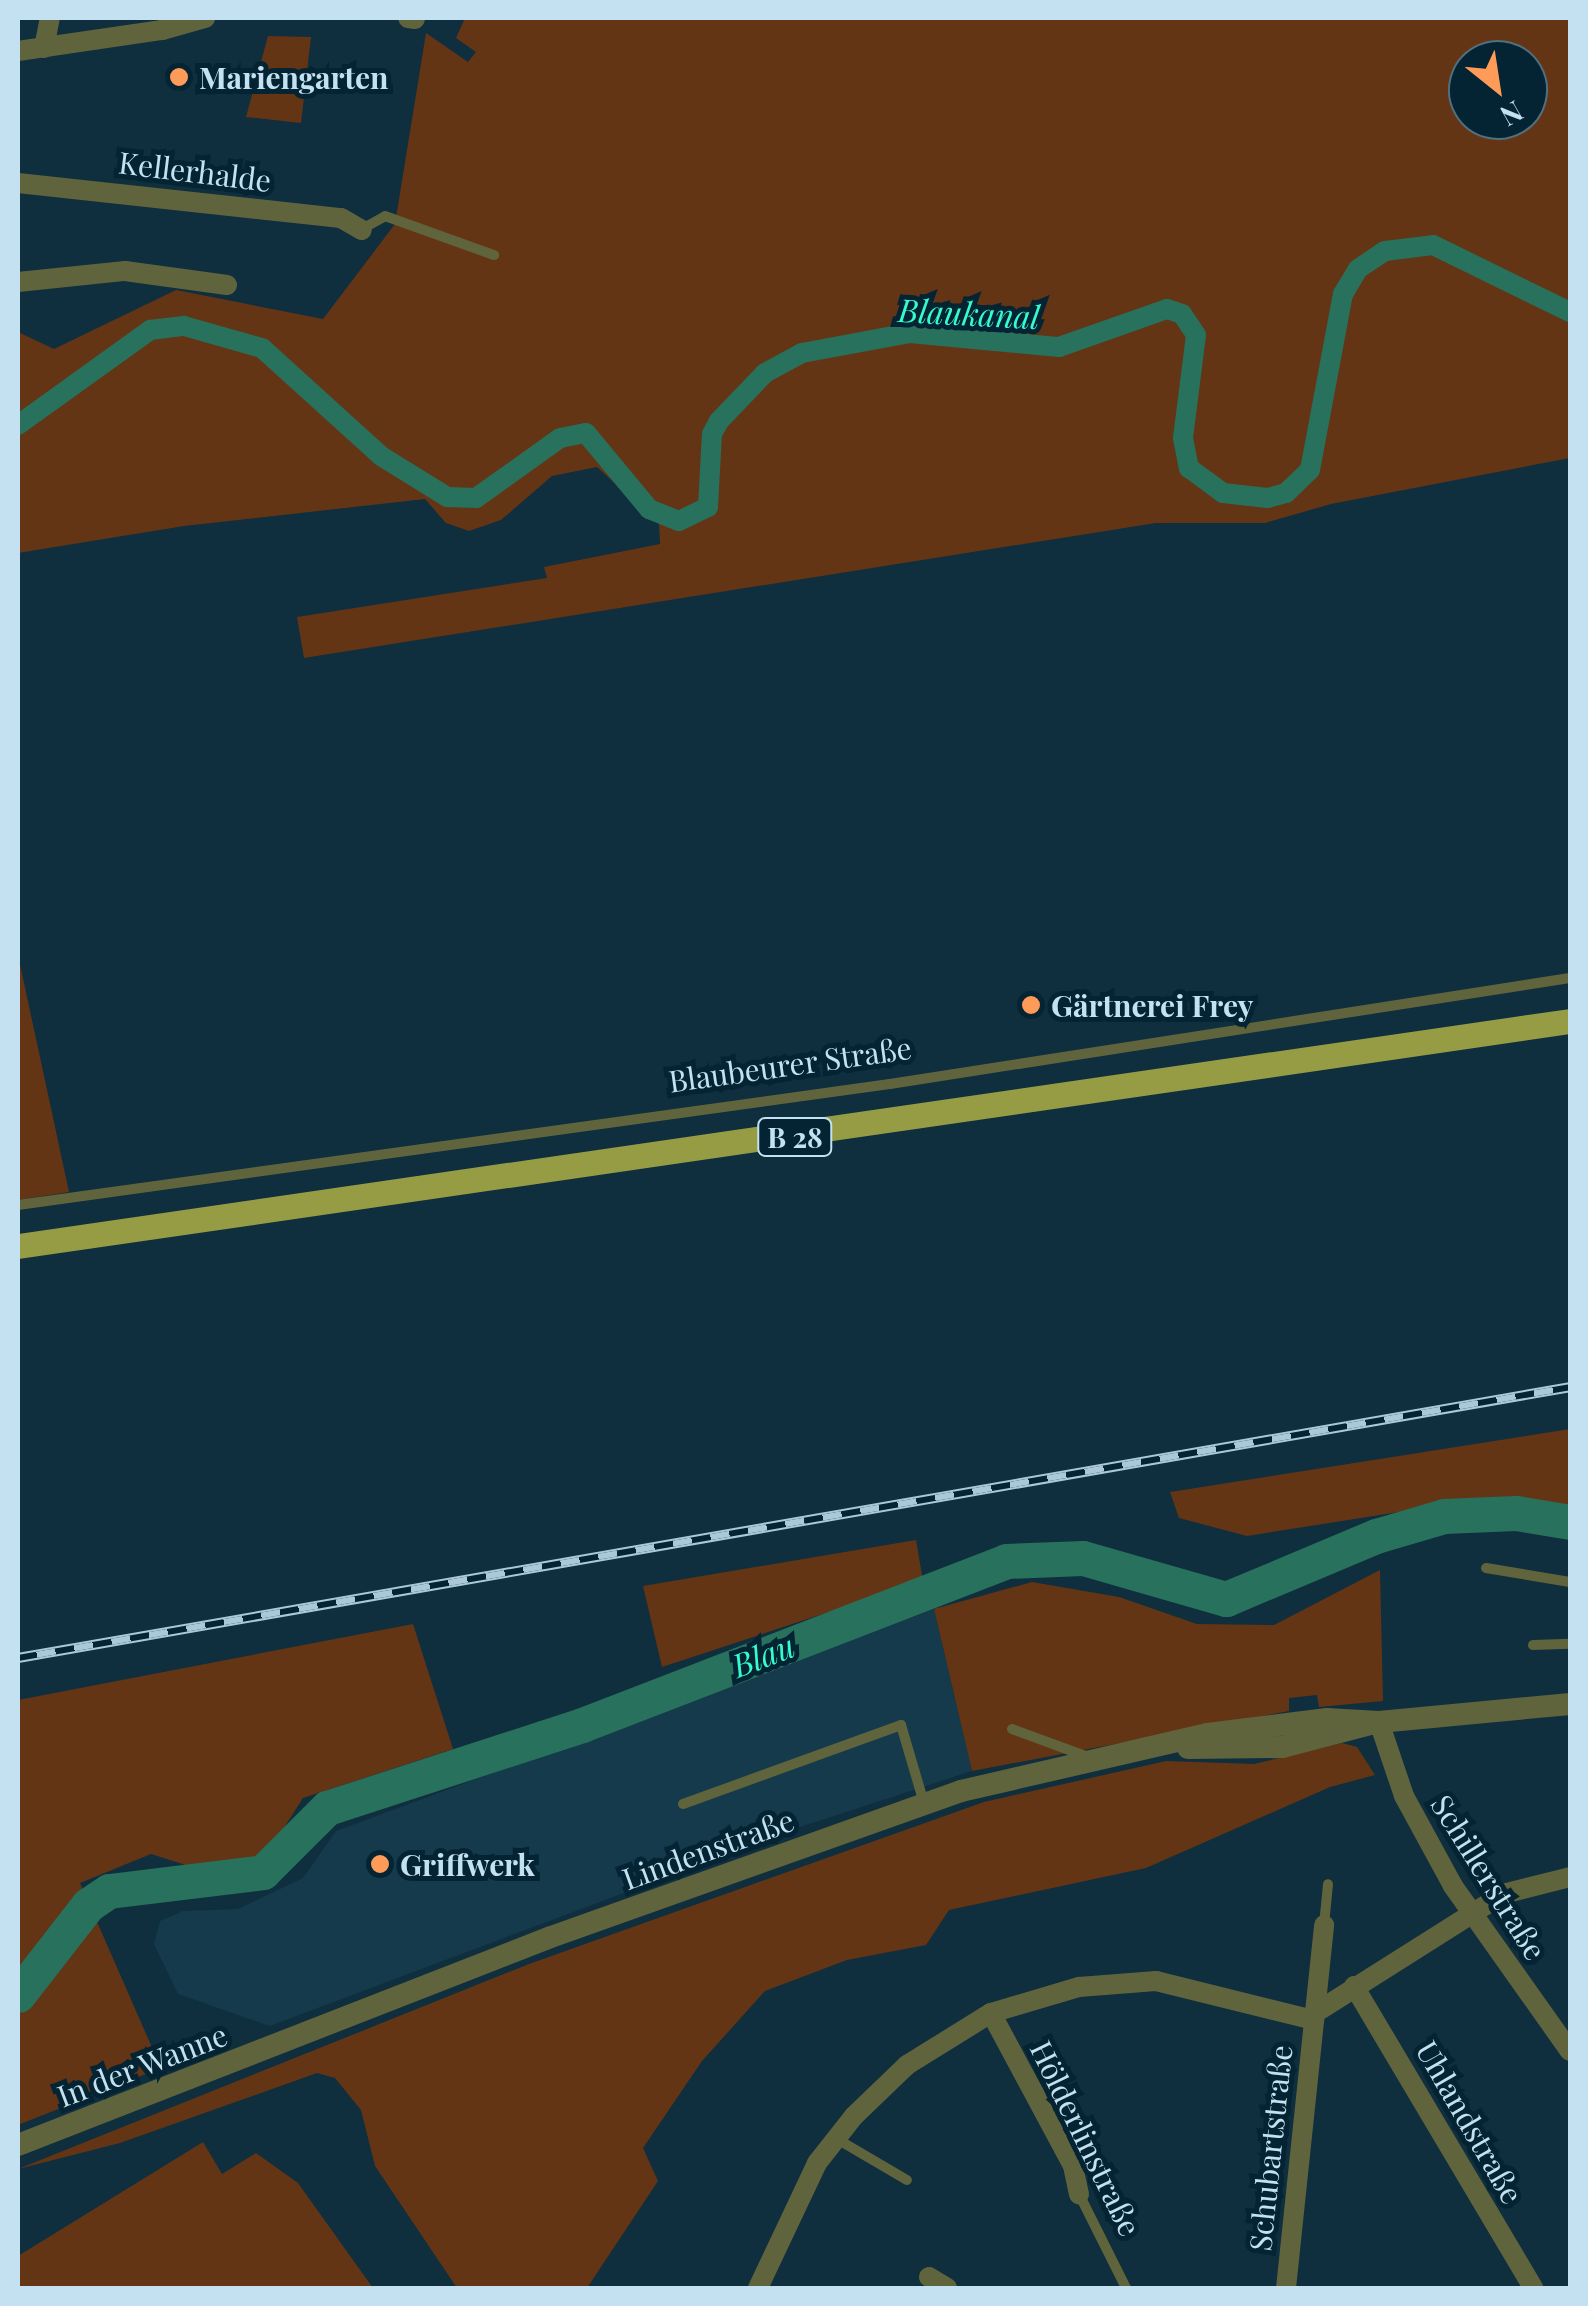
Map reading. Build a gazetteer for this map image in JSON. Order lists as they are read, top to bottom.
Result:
{
  "streets": {
    "main road": ["B 28"],
    "street": [
      "Kellerhalde",
      "Lindenstraße",
      "Schillerstraße",
      "In der Wanne",
      "Uhlandstraße",
      "Hölderlinstraße",
      "Schubartstraße"
    ],
    "lane": ["Blaubeurer Straße"]
  },
  "crossings": [
    ["Lindenstraße", "Schillerstraße"],
    ["Lindenstraße", "In der Wanne"],
    ["Schillerstraße", "Schubartstraße"],
    ["Uhlandstraße", "Schubartstraße"],
    ["Hölderlinstraße", "Schubartstraße"]
  ],
  "water": ["Blaukanal", "Blau"],
  "places": ["Mariengarten", "Gärtnerei Frey", "Griffwerk"],
  "north": "bottom right"
}
